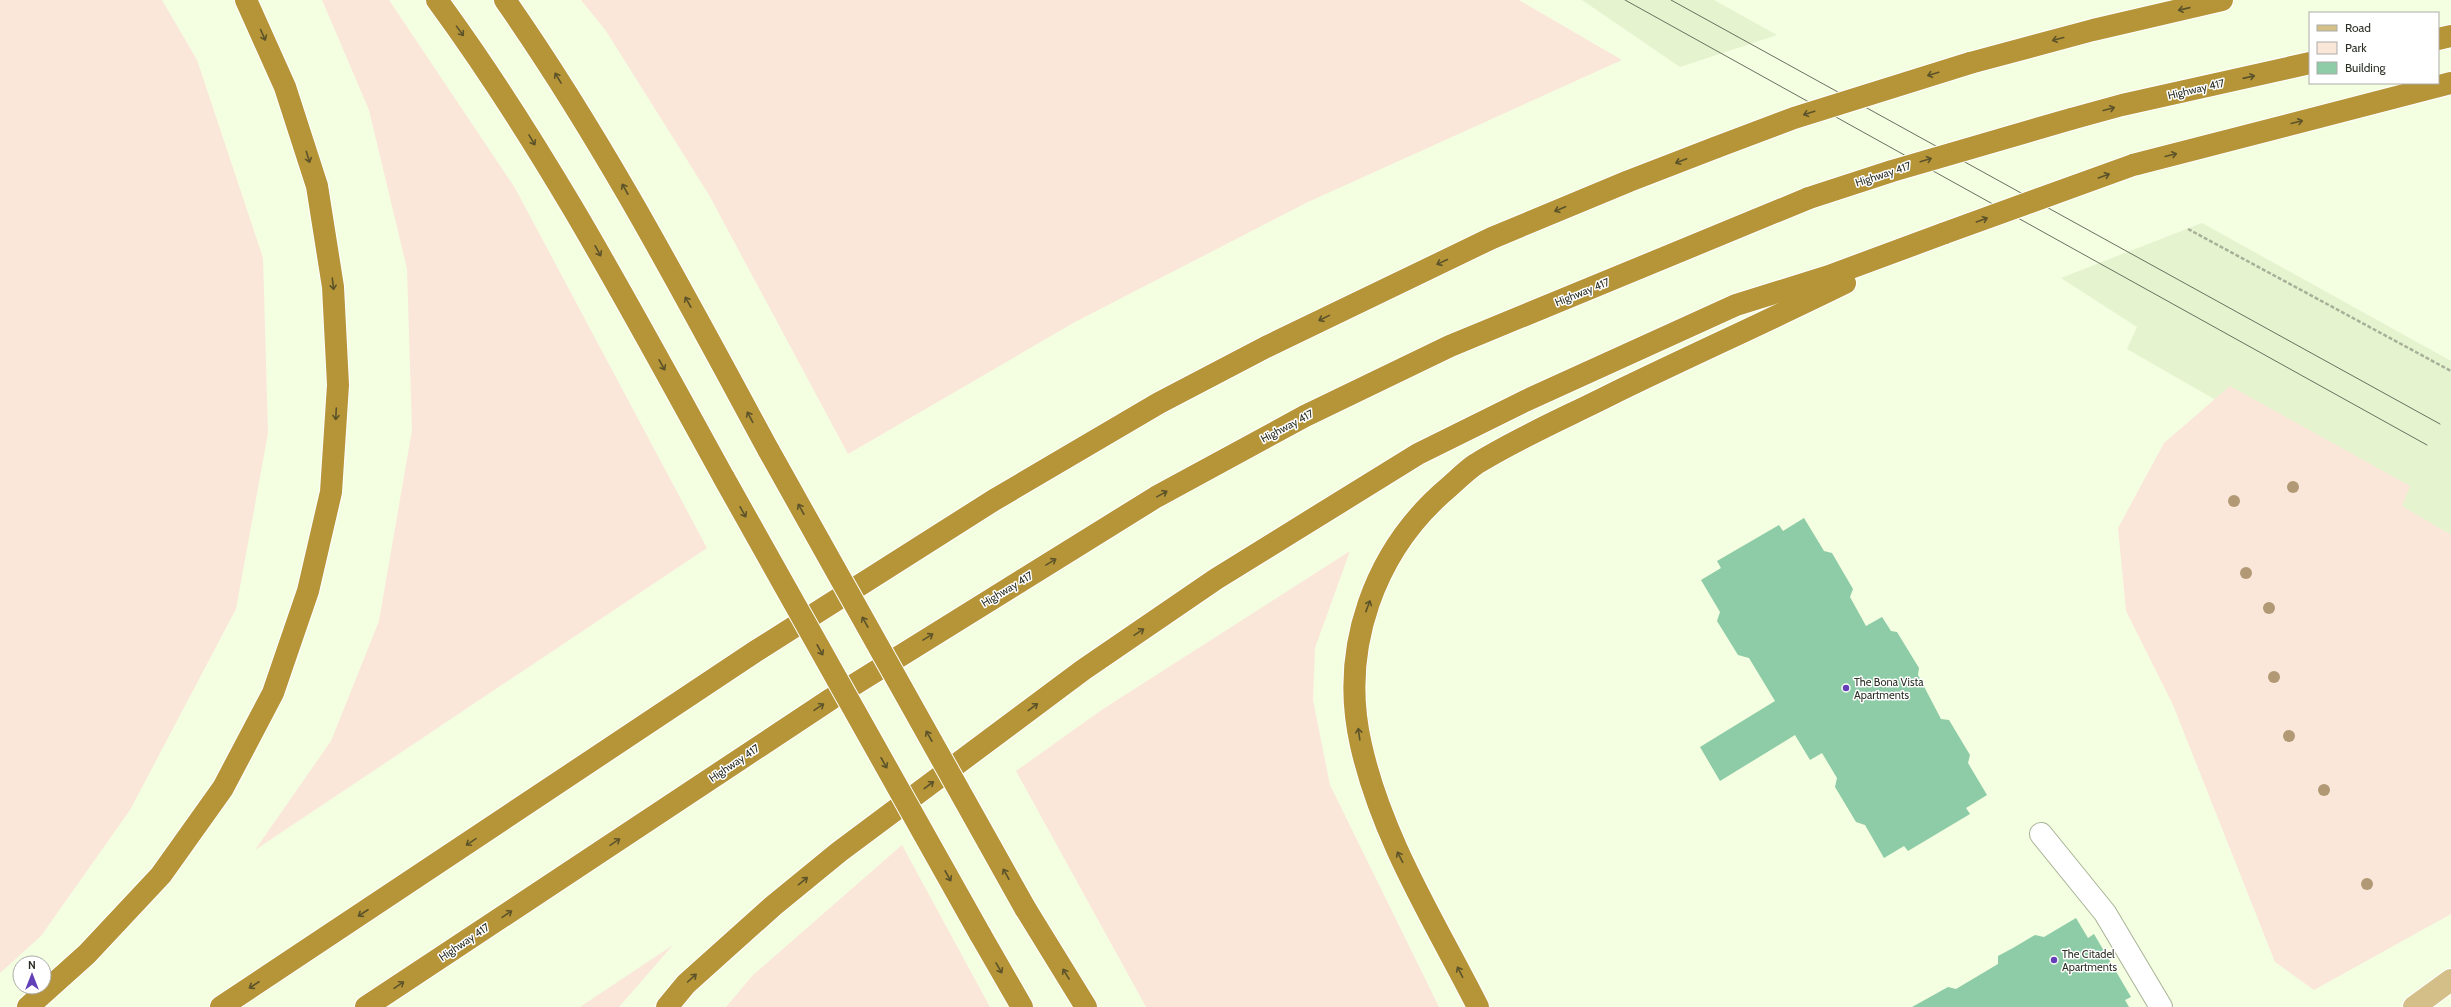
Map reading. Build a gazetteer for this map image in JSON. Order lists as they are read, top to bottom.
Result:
{
  "streets": {
    "highway": ["Highway 417"]
  },
  "places": ["The Bona Vista Apartments", "The Citadel Apartments"],
  "legend": ["Road", "Park", "Building"],
  "north": "top"
}
